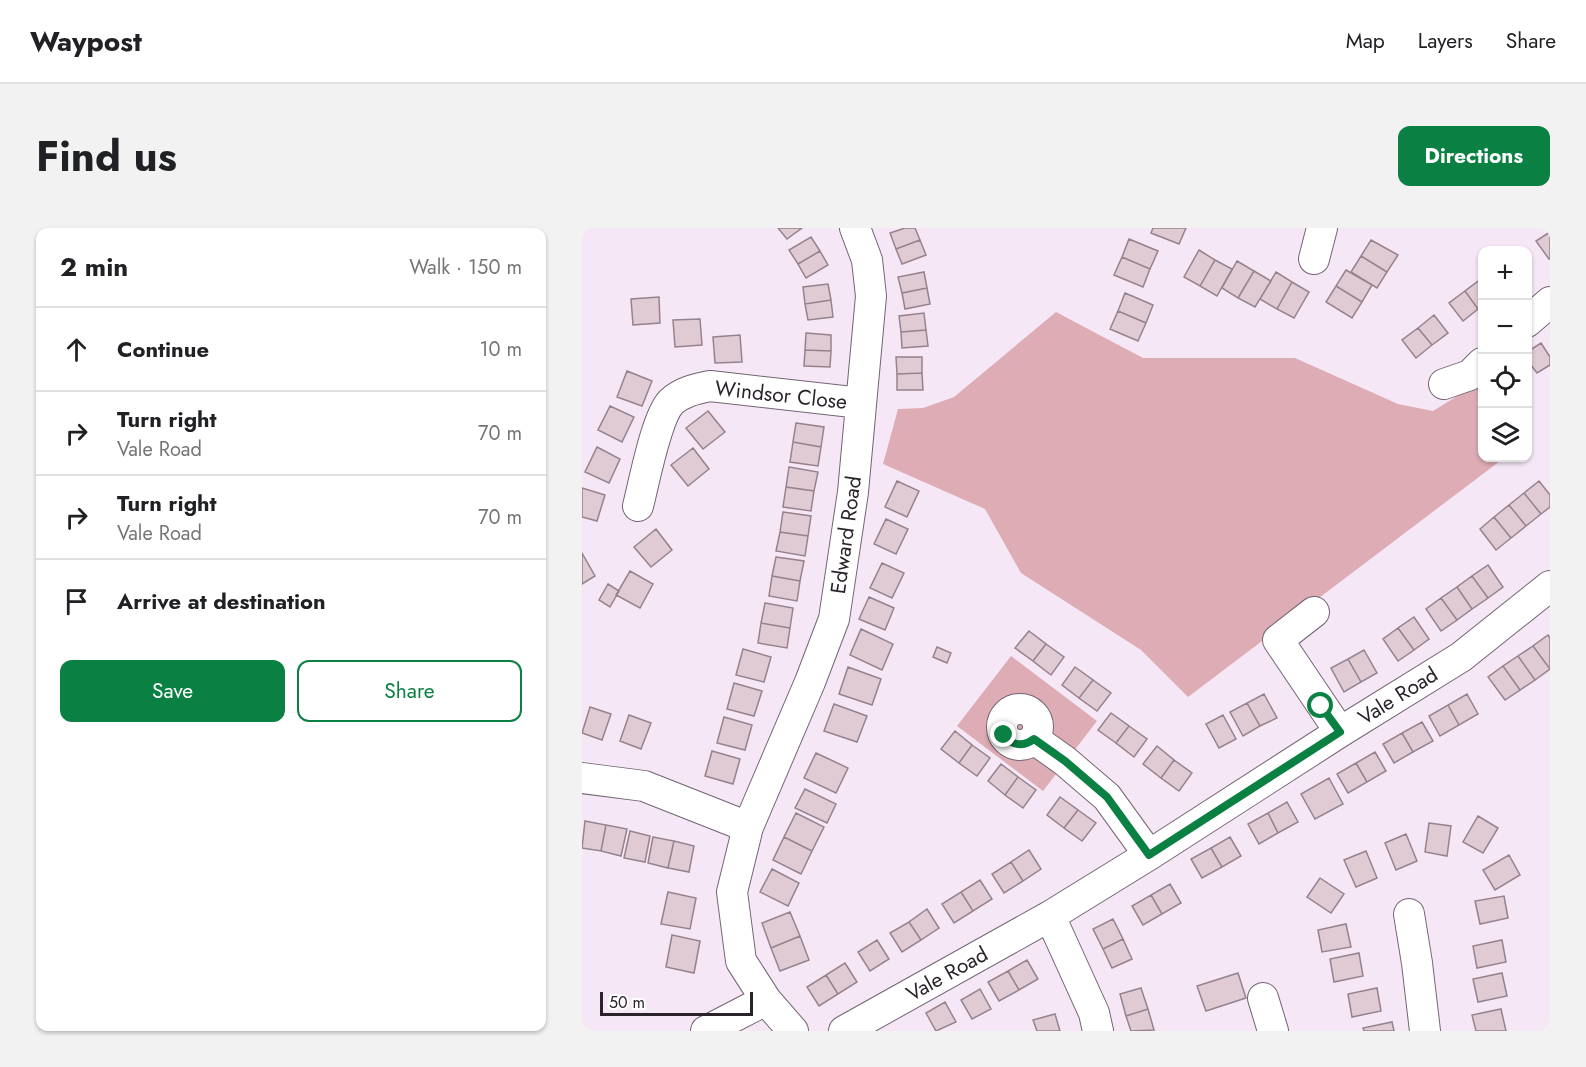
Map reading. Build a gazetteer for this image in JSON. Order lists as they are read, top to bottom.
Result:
{
  "streets": {
    "street": ["Windsor Close", "Edward Road", "Vale Road"]
  },
  "crossings": [
    ["Windsor Close", "Edward Road"]
  ],
  "scale_bar": "50 m",
  "page": {
    "header": "Waypost",
    "nav": ["Map", "Layers", "Share"],
    "title": "Find us",
    "buttons": [
      "Directions",
      ["Save", "Share"]
    ],
    "heading": ["2 min", "Walk · 150 m"],
    "map_buttons": ["+", "−"],
    "list": [
      ["Continue", "10 m"],
      ["Turn right", "Vale Road", "70 m"],
      ["Turn right", "Vale Road", "70 m"],
      "Arrive at destination"
    ],
    "scale": "50 m"
  }
}
